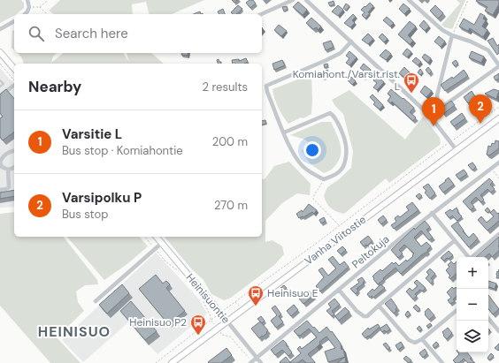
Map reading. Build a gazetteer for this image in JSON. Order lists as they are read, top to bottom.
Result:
{
  "streets": {
    "main road": ["Vanha Viitostie", "Heinisuontie"],
    "street": ["Peltokuja"]
  },
  "crossings": [
    ["Vanha Viitostie", "Heinisuontie"],
    ["Peltokuja", "Heinisuontie"]
  ],
  "districts": ["HEINISUO"],
  "places": {
    "bus stop": ["Komiahont./Varsit.rist. L", "Heinisuo E", "Heinisuo P2"]
  },
  "page": {
    "search": "Search here",
    "heading": ["Nearby", "2 results"],
    "pins": ["2", "1"],
    "list": [
      {
        "mark": "1",
        "name": "Varsitie L",
        "note": "Bus stop · Komiahontie",
        "value": "200 m"
      },
      {
        "mark": "2",
        "name": "Varsipolku P",
        "note": "Bus stop",
        "value": "270 m"
      }
    ],
    "map_buttons": ["+", "−"]
  }
}
